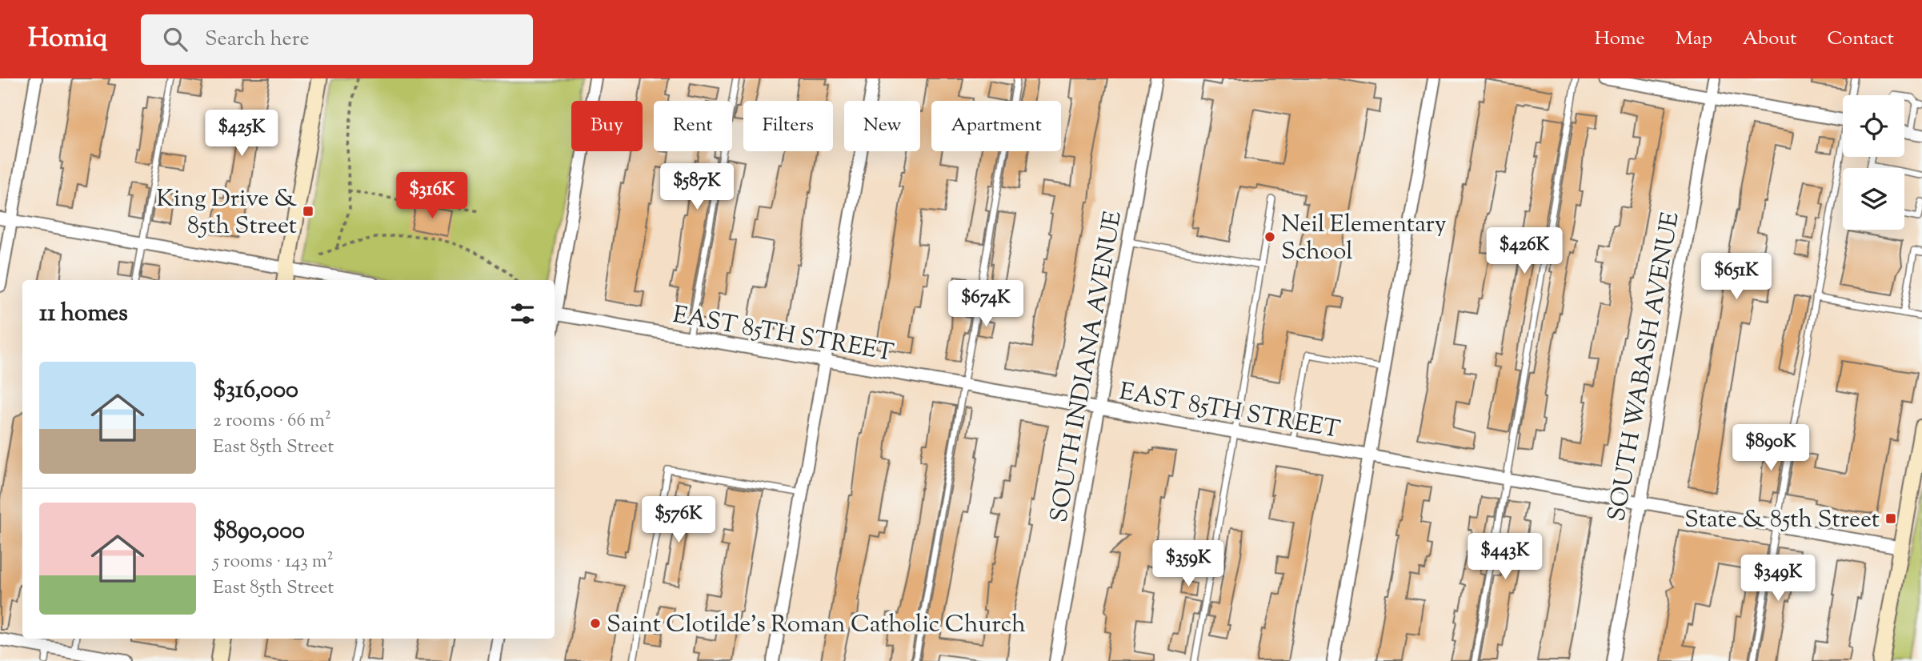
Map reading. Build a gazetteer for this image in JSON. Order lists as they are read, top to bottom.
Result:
{
  "streets": {
    "street": ["EAST 85TH STREET", "SOUTH INDIANA AVENUE", "SOUTH WABASH AVENUE"]
  },
  "crossings": [
    ["EAST 85TH STREET", "SOUTH INDIANA AVENUE"],
    ["EAST 85TH STREET", "SOUTH WABASH AVENUE"]
  ],
  "places": {
    "transit": ["King Drive & 85th Street", "State & 85th Street"],
    "other": ["Neil Elementary School", "Saint Clotilde's Roman Catholic Church"]
  },
  "page": {
    "header": "Homiq",
    "search": "Search here",
    "nav": [
      "Home",
      "Map",
      "About",
      "Contact"
    ],
    "chip": [
      "Buy",
      "Rent",
      "Filters",
      "New",
      "Apartment"
    ],
    "price": [
      "$425K",
      "$587K",
      "$316K",
      "$426K",
      "$651K",
      "$674K",
      "$890K",
      "$576K",
      "$443K",
      "$359K",
      "$349K"
    ],
    "heading": "11 homes",
    "list": [
      {
        "name": "$316,000",
        "note": "2 rooms · 66 m² · East 85th Street"
      },
      {
        "name": "$890,000",
        "note": "5 rooms · 143 m² · East 85th Street"
      }
    ]
  }
}
